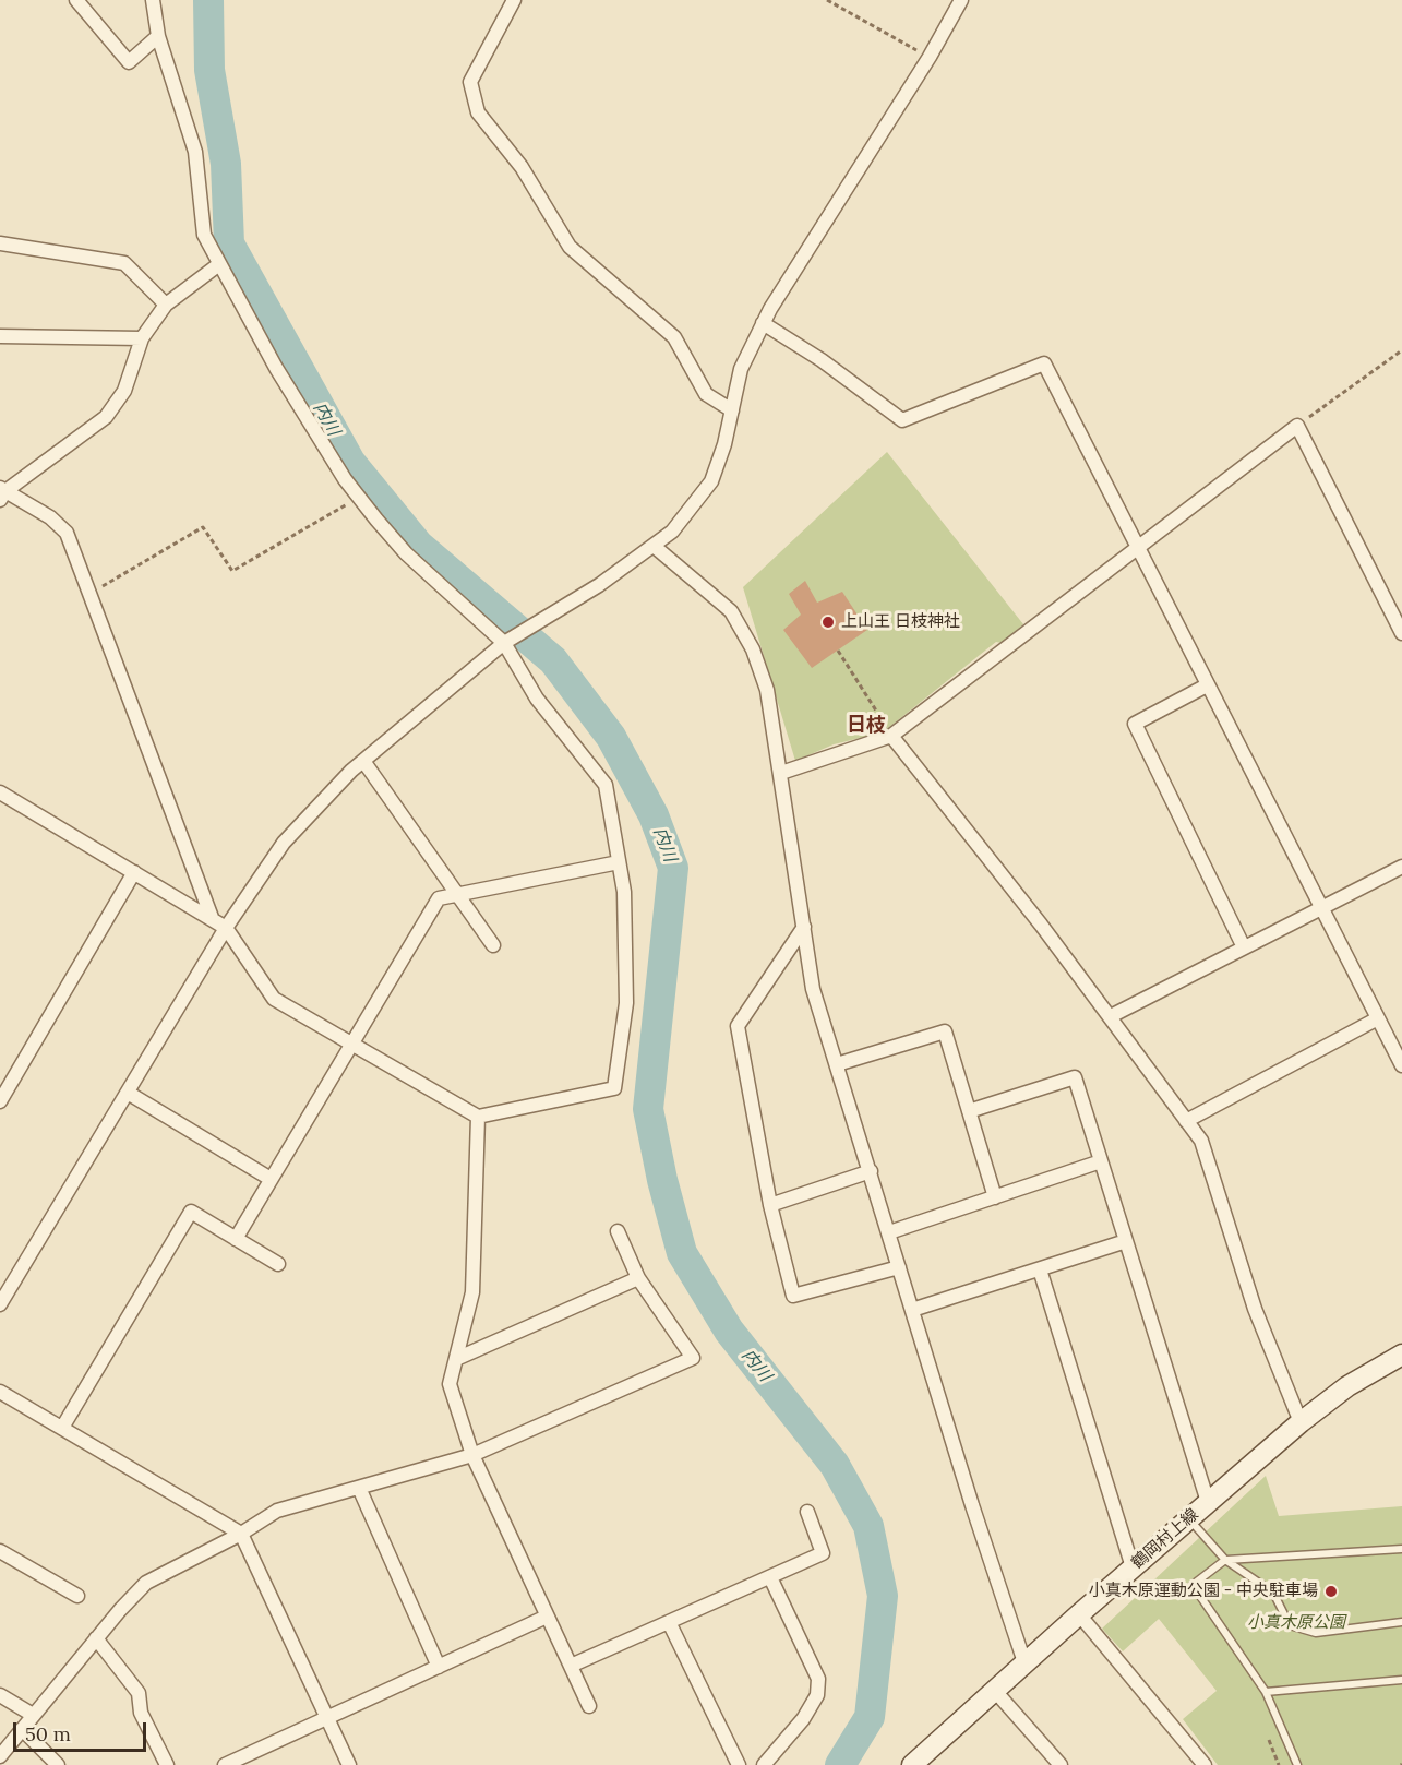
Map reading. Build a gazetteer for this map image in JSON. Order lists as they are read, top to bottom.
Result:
{
  "streets": {
    "main road": ["鶴岡村上線"]
  },
  "districts": ["日枝"],
  "water": ["内川"],
  "parks": ["小真木原公園"],
  "places": ["上山王 日枝神社", "小真木原運動公園 - 中央駐車場"],
  "scale_bar": "50 m"
}
